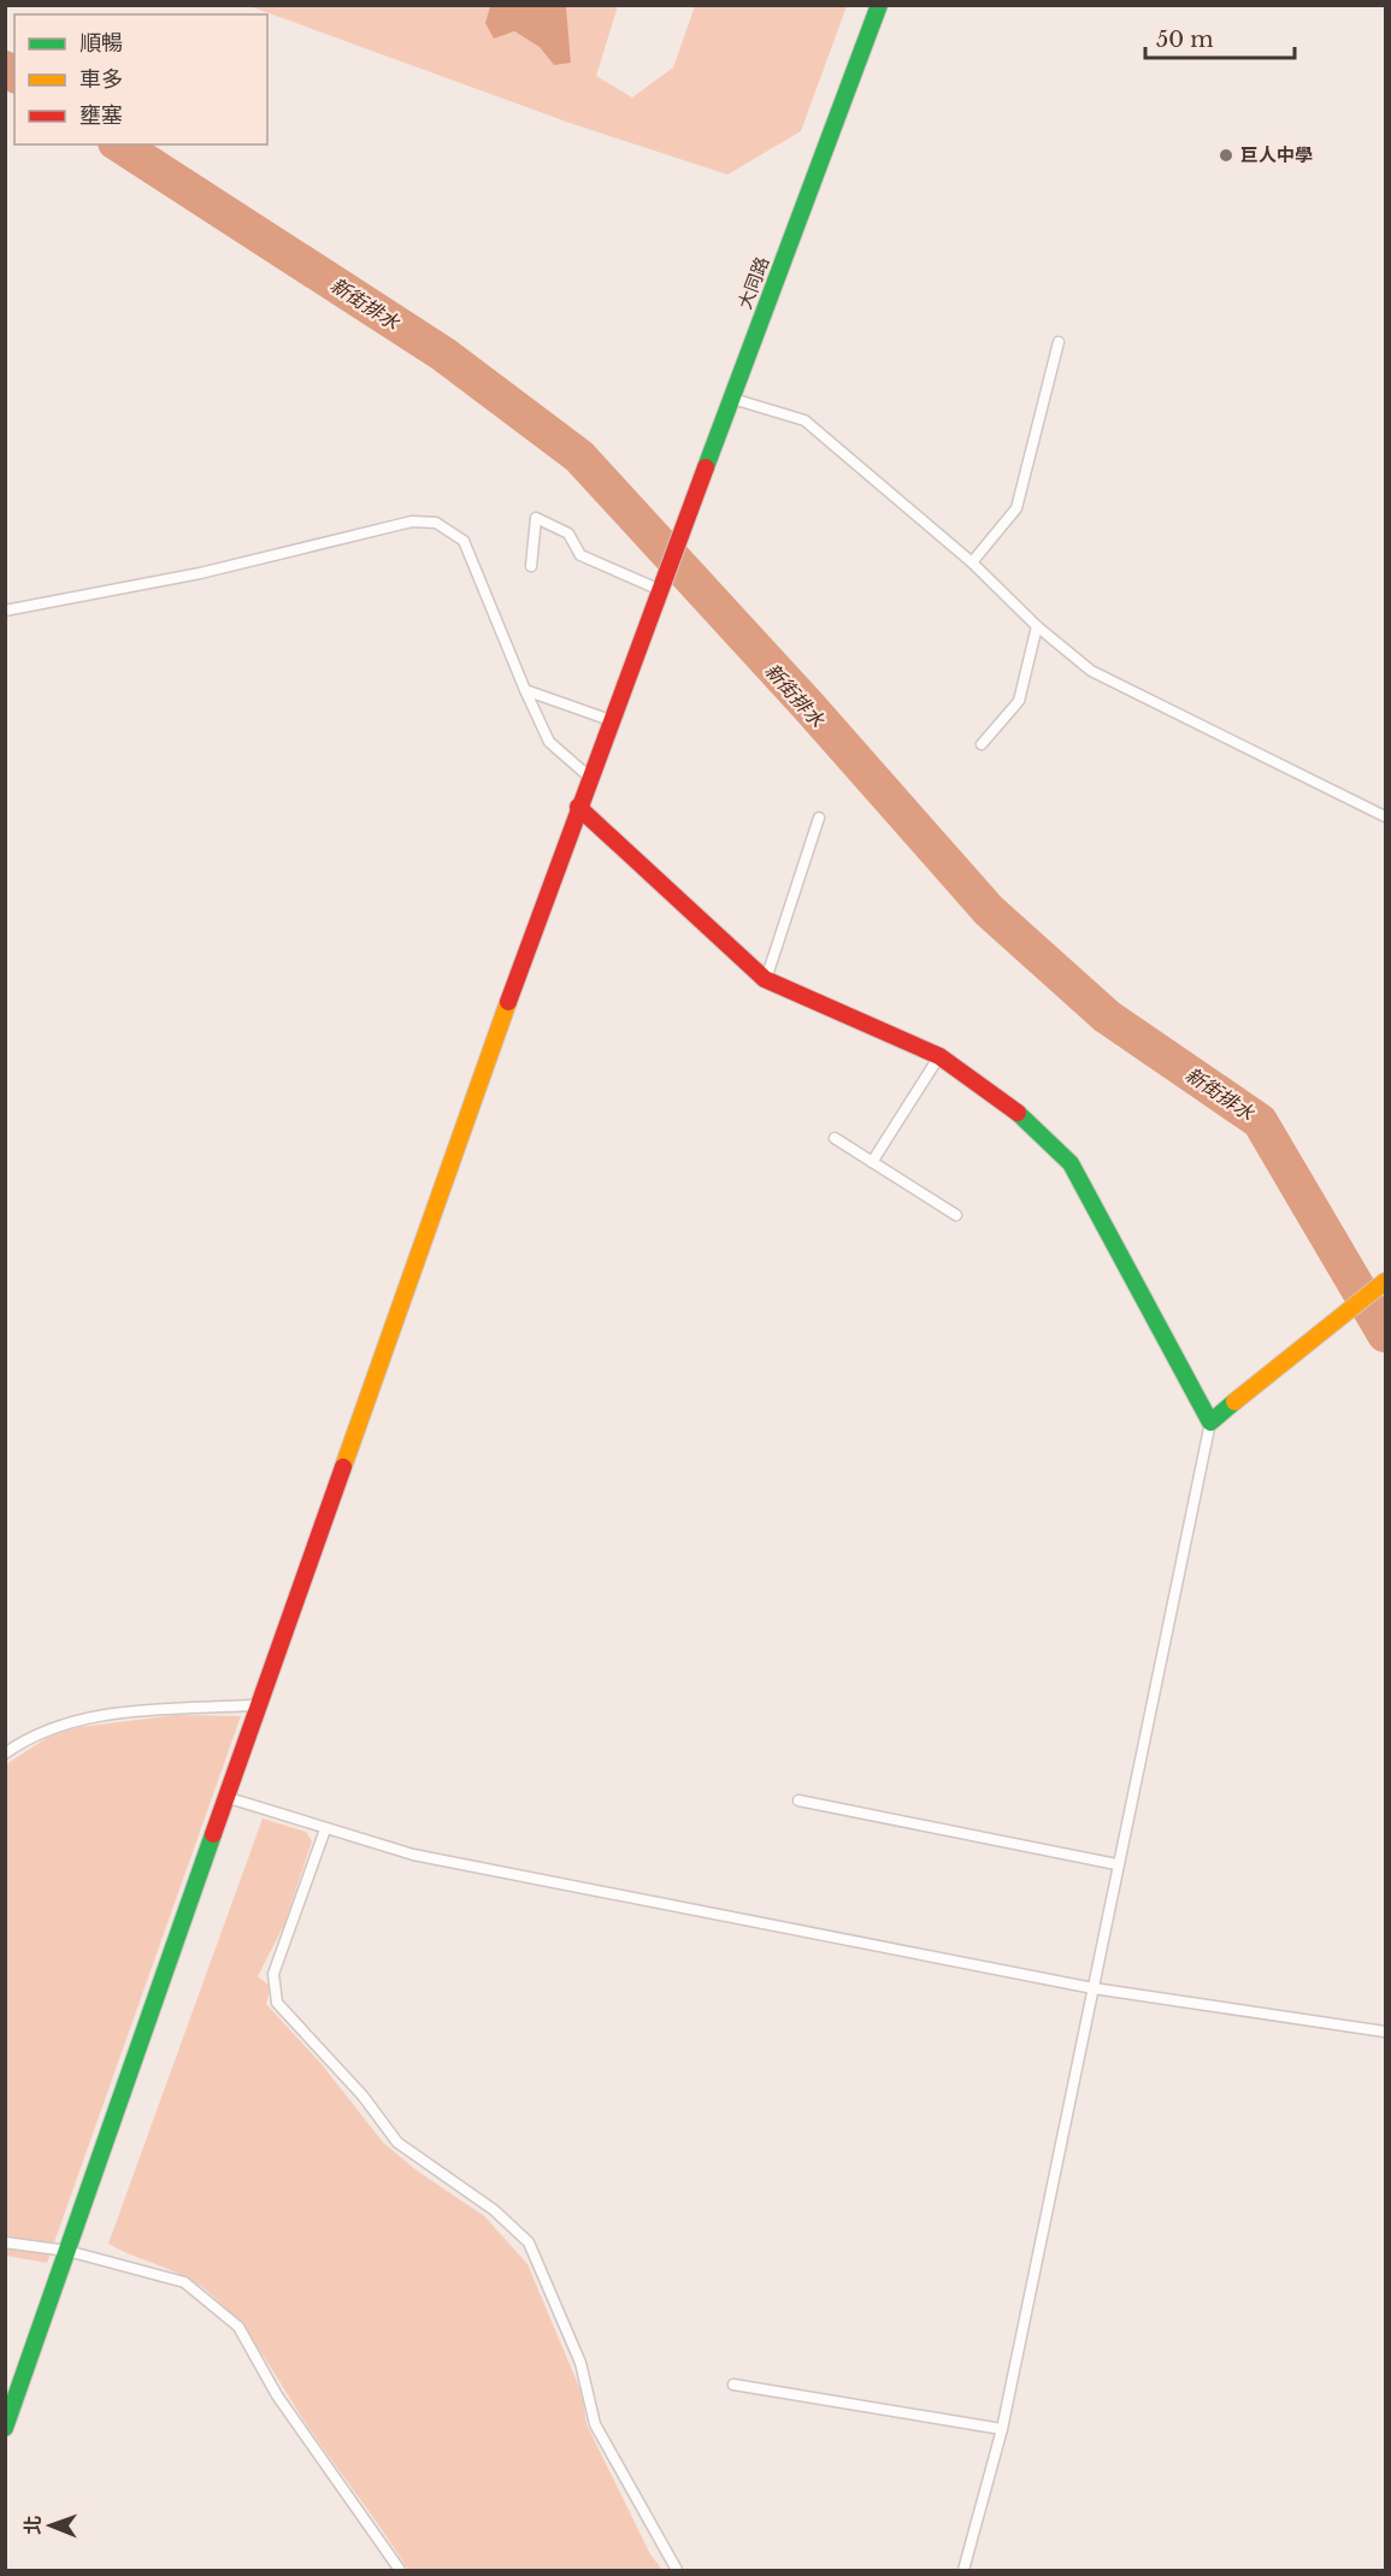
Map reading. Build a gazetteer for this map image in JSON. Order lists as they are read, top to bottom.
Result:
{
  "streets": {
    "street": ["大同路"]
  },
  "water": ["新街排水"],
  "places": ["巨人中學"],
  "legend": ["順暢", "車多", "壅塞"],
  "scale_bar": "50 m",
  "north": "left"
}
